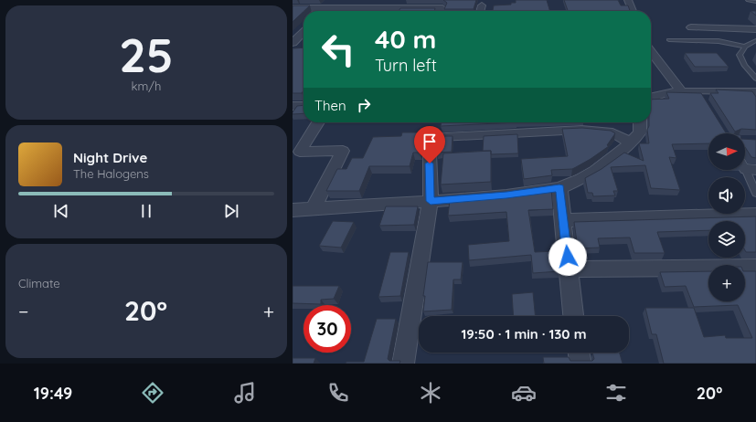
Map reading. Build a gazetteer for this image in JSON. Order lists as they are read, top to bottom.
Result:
{
  "north": "right",
  "page": {
    "tile": [
      ["25", "km/h"],
      "Climate"
    ],
    "turn": ["40 m", "Turn left"],
    "then": "Then",
    "map_buttons": "+",
    "song": ["Night Drive", "The Halogens"],
    "heat": ["−", "20°", "+"],
    "limit": "30",
    "trip": "19:50 · 1 min · 130 m",
    "tabs": ["19:49", "20°"]
  }
}
